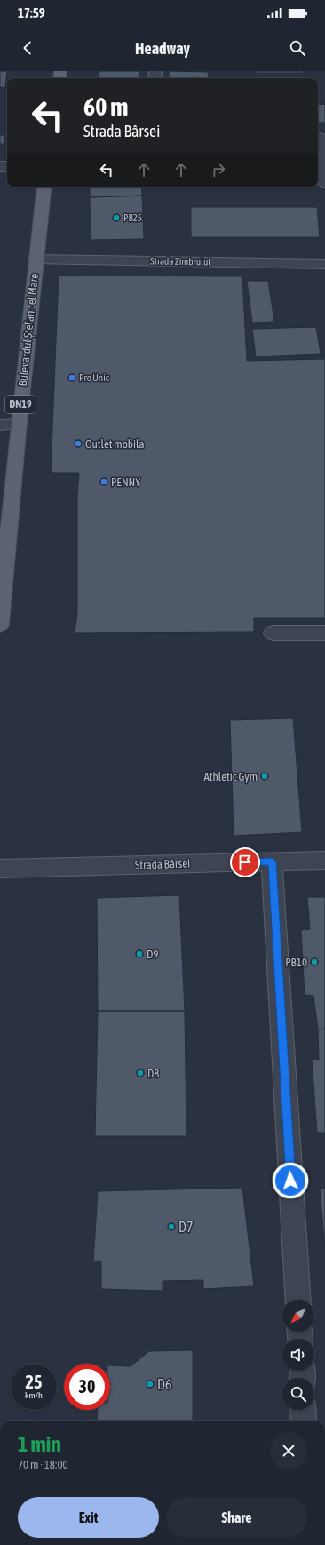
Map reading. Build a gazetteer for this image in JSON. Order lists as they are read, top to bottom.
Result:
{
  "streets": {
    "main road": ["Bulevardul Ștefan cel Mare", "DN19"],
    "street": ["Strada Zimbrului", "Strada Bârsei"]
  },
  "crossings": [
    ["Strada Zimbrului", "Bulevardul Ștefan cel Mare"]
  ],
  "places": [
    "PB25",
    "Pro Unic",
    "Outlet mobila",
    "PENNY",
    "Athletic Gym",
    "D9",
    "PB10",
    "D8",
    "D7",
    "D6"
  ],
  "north": "bottom left",
  "page": {
    "status": "17:59",
    "header": "Headway",
    "turn": ["60 m", "Strada Bârsei"],
    "speed": "25 km/h",
    "limit": "30",
    "heading": ["1 min", "70 m · 18:00"],
    "buttons": ["Exit", "Share"]
  }
}
